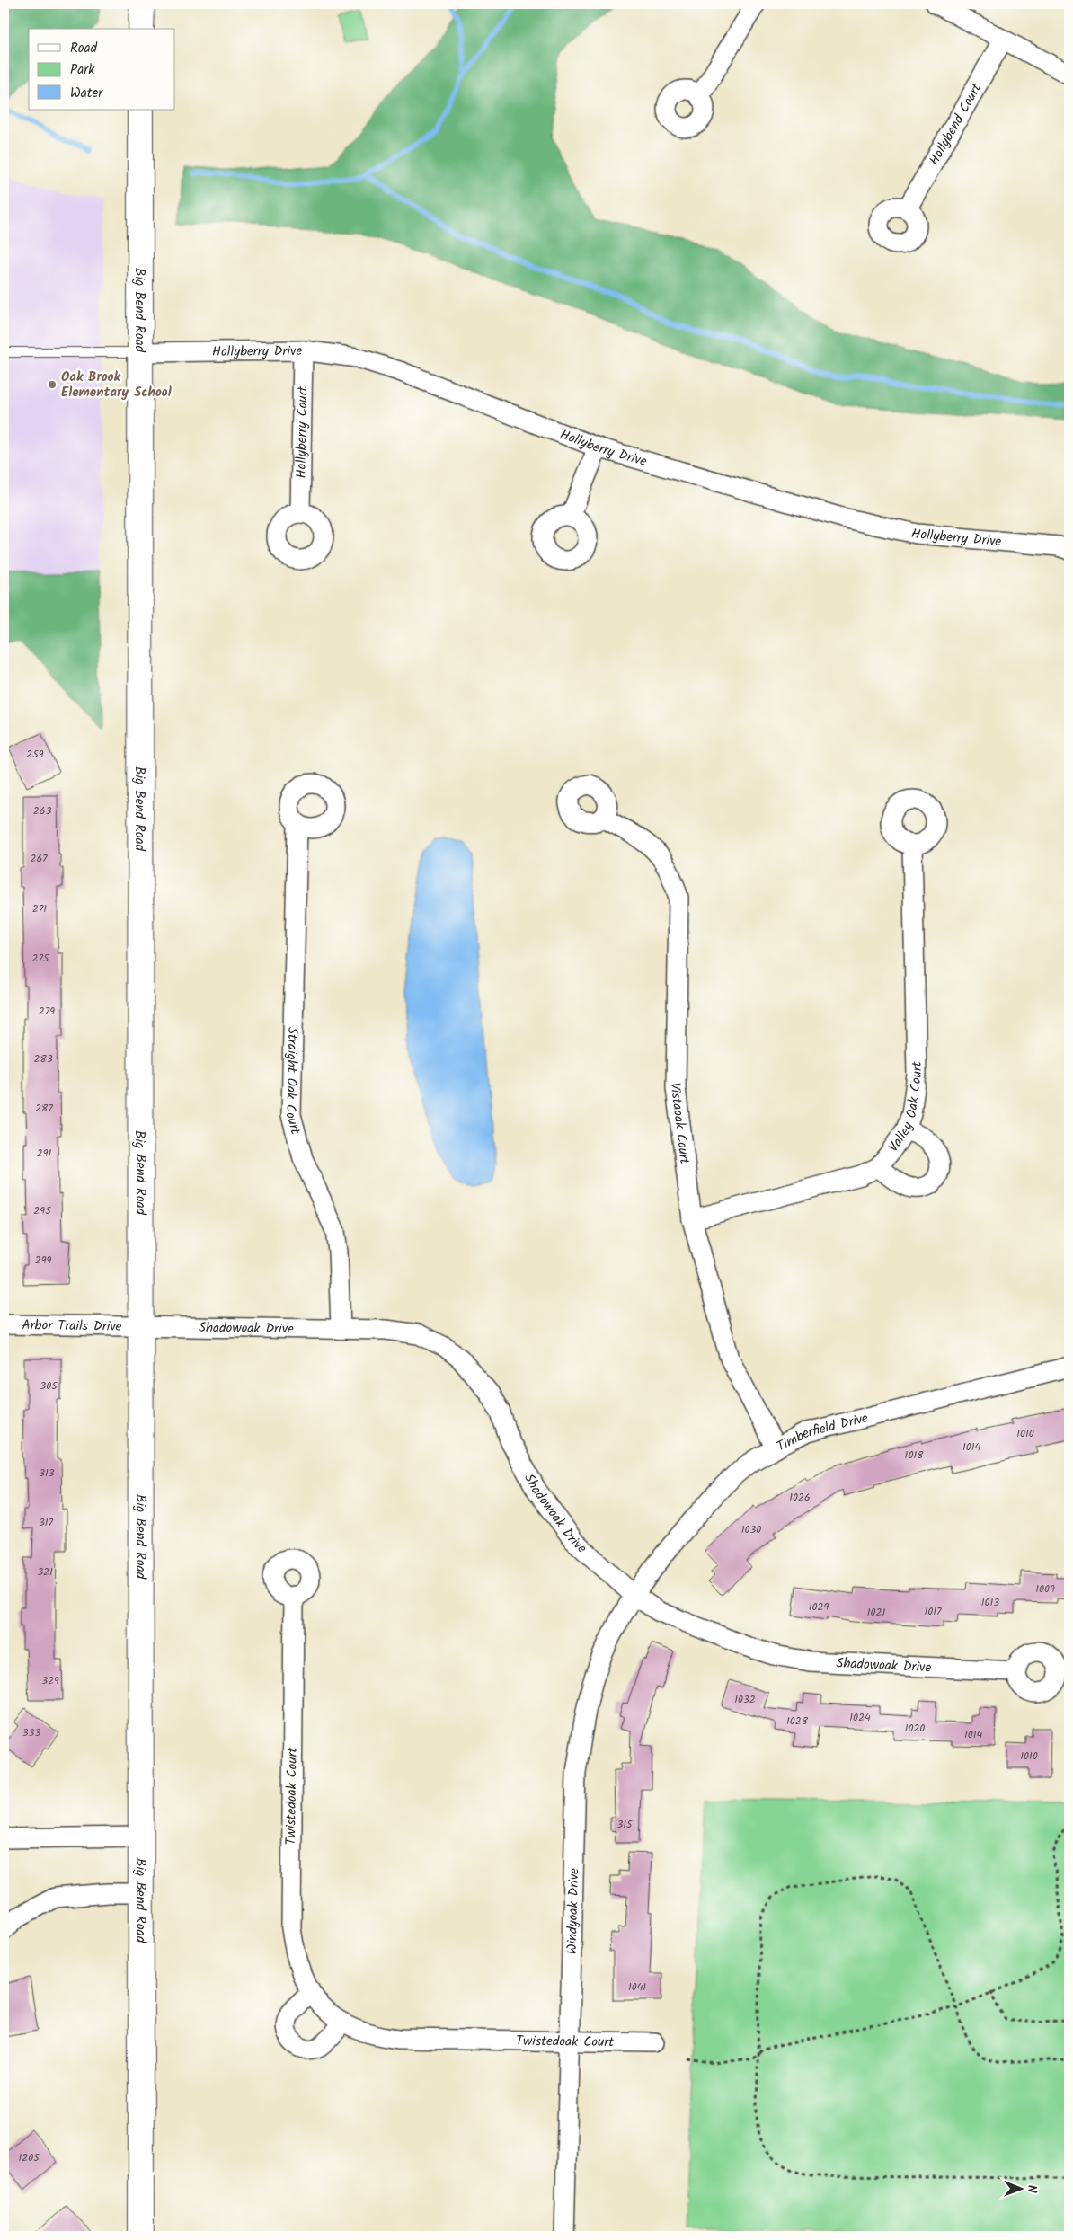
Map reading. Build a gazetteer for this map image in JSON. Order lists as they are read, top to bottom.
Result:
{
  "streets": {
    "main road": ["Big Bend Road"],
    "street": [
      "Hollybend Court",
      "Hollyberry Drive",
      "Hollyberry Court",
      "Straight Oak Court",
      "Valley Oak Court",
      "Vistaoak Court",
      "Arbor Trails Drive",
      "Shadowoak Drive",
      "Timberfield Drive",
      "Twistedoak Court",
      "Windyoak Drive"
    ]
  },
  "crossings": [
    ["Big Bend Road", "Hollyberry Drive"],
    ["Big Bend Road", "Arbor Trails Drive"],
    ["Big Bend Road", "Shadowoak Drive"],
    ["Hollyberry Drive", "Hollyberry Court"],
    ["Straight Oak Court", "Shadowoak Drive"],
    ["Valley Oak Court", "Vistaoak Court"],
    ["Vistaoak Court", "Timberfield Drive"],
    ["Arbor Trails Drive", "Shadowoak Drive"],
    ["Shadowoak Drive", "Timberfield Drive"],
    ["Shadowoak Drive", "Windyoak Drive"],
    ["Timberfield Drive", "Windyoak Drive"],
    ["Twistedoak Court", "Windyoak Drive"]
  ],
  "places": ["Oak Brook Elementary School"],
  "house_numbers": [
    "259",
    "263",
    "267",
    "271",
    "275",
    "279",
    "283",
    "287",
    "291",
    "295",
    "299",
    "305",
    "1010",
    "1014",
    "1018",
    "313",
    "1026",
    "317",
    "1030",
    "321",
    "1009",
    "1013",
    "1029",
    "1017",
    "1021",
    "329",
    "1032",
    "1024",
    "1028",
    "1020",
    "333",
    "1014",
    "1010",
    "315",
    "1041",
    "1205"
  ],
  "legend": ["Road", "Park", "Water"],
  "north": "right"
}
